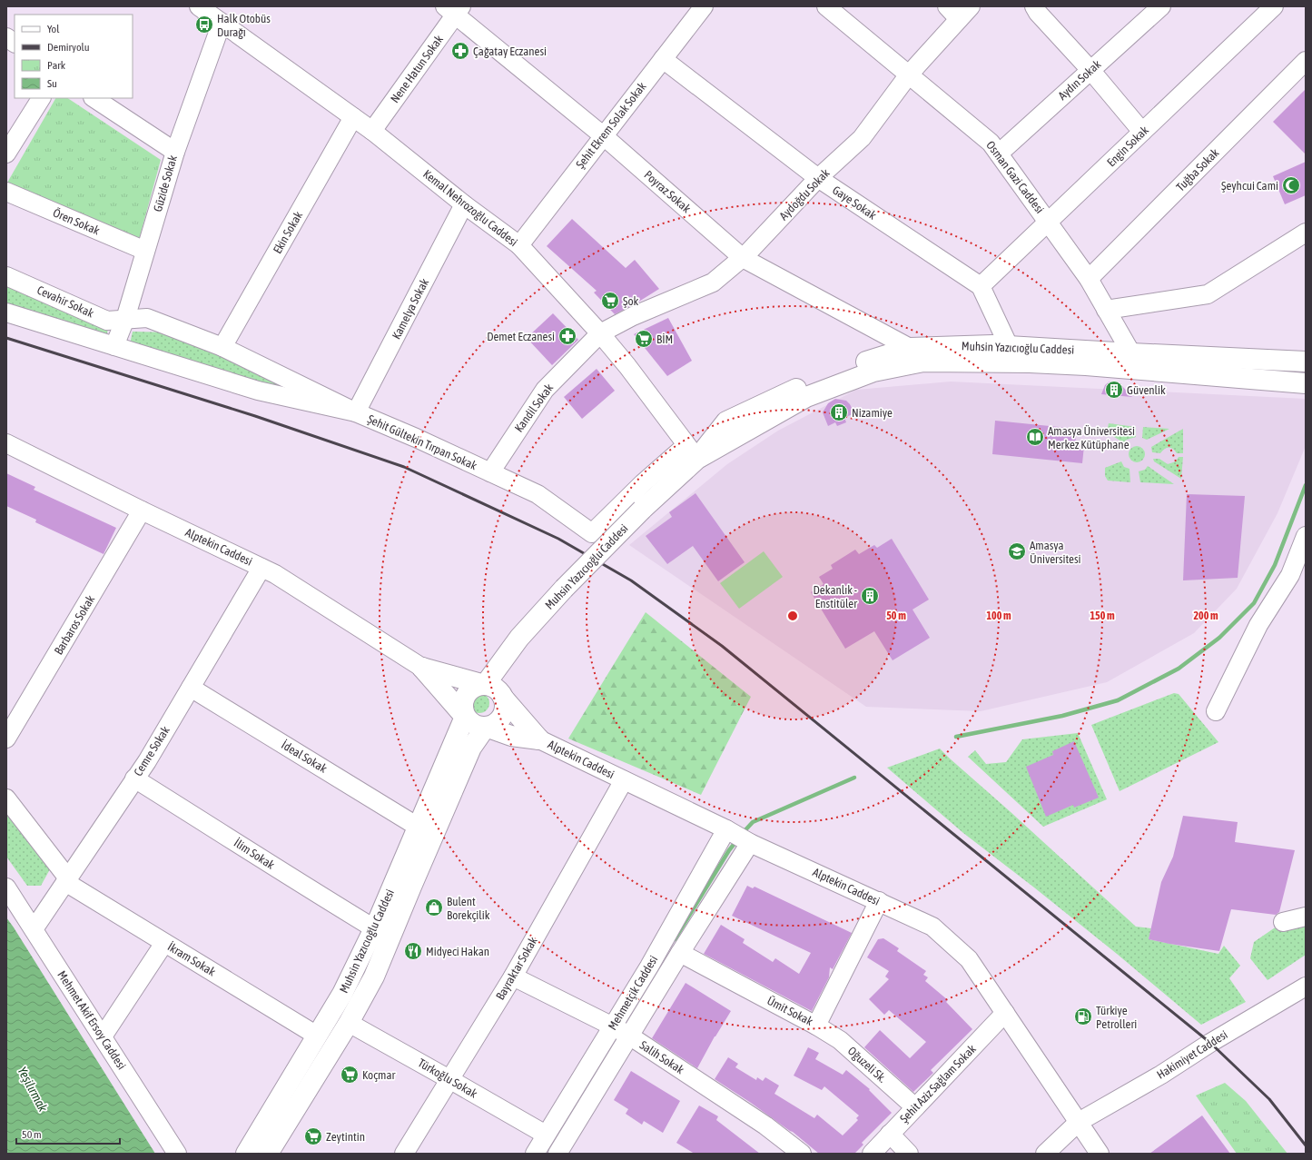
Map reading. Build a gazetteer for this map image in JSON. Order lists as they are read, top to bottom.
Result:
{
  "streets": {
    "main road": ["Muhsin Yazıcıoğlu Caddesi"],
    "street": [
      "Nene Hatun Sokak",
      "Aydın Sokak",
      "Şehit Ekrem Solak Sokak",
      "Engin Sokak",
      "Tuğba Sokak",
      "Osman Gazi Caddesi",
      "Güzide Sokak",
      "Poyraz Sokak",
      "Aydoğdu Sokak",
      "Gaye Sokak",
      "Kemal Nehrozoğlu Caddesi",
      "Ören Sokak",
      "Ekin Sokak",
      "Cevahir Sokak",
      "Kamelya Sokak",
      "Kandil Sokak",
      "Şehit Gültekin Tırpan Sokak",
      "Alptekin Caddesi",
      "Barbaros Sokak",
      "Cemre Sokak",
      "İdeal Sokak",
      "İlim Sokak",
      "İkram Sokak",
      "Bayraktar Sokak",
      "Mehmetçik Caddesi",
      "Ümit Sokak",
      "Mehmet Akif Ersoy Caddesi",
      "Hakimiyet Caddesi",
      "Salih Sokak",
      "Oğuzeli Sk.",
      "Türkoğlu Sokak",
      "Şehit Aziz Sağlam Sokak"
    ]
  },
  "crossings": [
    ["Nene Hatun Sokak", "Poyraz Sokak"],
    ["Nene Hatun Sokak", "Kemal Nehrozoğlu Caddesi"],
    ["Aydın Sokak", "Osman Gazi Caddesi"],
    ["Şehit Ekrem Solak Sokak", "Poyraz Sokak"],
    ["Şehit Ekrem Solak Sokak", "Gaye Sokak"],
    ["Şehit Ekrem Solak Sokak", "Kemal Nehrozoğlu Caddesi"],
    ["Engin Sokak", "Osman Gazi Caddesi"],
    ["Engin Sokak", "Gaye Sokak"],
    ["Tuğba Sokak", "Osman Gazi Caddesi"],
    ["Osman Gazi Caddesi", "Aydoğdu Sokak"],
    ["Osman Gazi Caddesi", "Muhsin Yazıcıoğlu Caddesi"],
    ["Güzide Sokak", "Kemal Nehrozoğlu Caddesi"],
    ["Güzide Sokak", "Ören Sokak"],
    ["Güzide Sokak", "Cevahir Sokak"],
    ["Güzide Sokak", "Şehit Gültekin Tırpan Sokak"],
    ["Poyraz Sokak", "Aydoğdu Sokak"],
    ["Poyraz Sokak", "Muhsin Yazıcıoğlu Caddesi"],
    ["Aydoğdu Sokak", "Gaye Sokak"],
    ["Aydoğdu Sokak", "Kemal Nehrozoğlu Caddesi"],
    ["Aydoğdu Sokak", "Kandil Sokak"],
    ["Kemal Nehrozoğlu Caddesi", "Ekin Sokak"],
    ["Kemal Nehrozoğlu Caddesi", "Kamelya Sokak"],
    ["Kemal Nehrozoğlu Caddesi", "Muhsin Yazıcıoğlu Caddesi"],
    ["Kemal Nehrozoğlu Caddesi", "Kandil Sokak"],
    ["Kemal Nehrozoğlu Caddesi", "Şehit Gültekin Tırpan Sokak"],
    ["Ekin Sokak", "Şehit Gültekin Tırpan Sokak"],
    ["Cevahir Sokak", "Şehit Gültekin Tırpan Sokak"],
    ["Kamelya Sokak", "Şehit Gültekin Tırpan Sokak"],
    ["Muhsin Yazıcıoğlu Caddesi", "Şehit Gültekin Tırpan Sokak"],
    ["Muhsin Yazıcıoğlu Caddesi", "İdeal Sokak"],
    ["Muhsin Yazıcıoğlu Caddesi", "İlim Sokak"],
    ["Muhsin Yazıcıoğlu Caddesi", "İkram Sokak"],
    ["Muhsin Yazıcıoğlu Caddesi", "Türkoğlu Sokak"],
    ["Kandil Sokak", "Şehit Gültekin Tırpan Sokak"],
    ["Alptekin Caddesi", "Barbaros Sokak"],
    ["Alptekin Caddesi", "Cemre Sokak"],
    ["Alptekin Caddesi", "Bayraktar Sokak"],
    ["Alptekin Caddesi", "Mehmetçik Caddesi"],
    ["Alptekin Caddesi", "Ümit Sokak"],
    ["Alptekin Caddesi", "Hakimiyet Caddesi"],
    ["Alptekin Caddesi", "Şehit Aziz Sağlam Sokak"],
    ["Cemre Sokak", "İdeal Sokak"],
    ["Cemre Sokak", "İlim Sokak"],
    ["Cemre Sokak", "İkram Sokak"],
    ["Cemre Sokak", "Mehmet Akif Ersoy Caddesi"],
    ["Bayraktar Sokak", "Salih Sokak"],
    ["Bayraktar Sokak", "Türkoğlu Sokak"],
    ["Mehmetçik Caddesi", "Ümit Sokak"],
    ["Mehmetçik Caddesi", "Salih Sokak"],
    ["Mehmetçik Caddesi", "Türkoğlu Sokak"],
    ["Ümit Sokak", "Oğuzeli Sk."],
    ["Oğuzeli Sk.", "Şehit Aziz Sağlam Sokak"]
  ],
  "water": ["Yeşilırmak"],
  "places": {
    "bus stop": ["Halk Otobüs Durağı"],
    "pharmacy": ["Çağatay Eczanesi", "Demet Eczanesi"],
    "mosque": ["Şeyhcui Cami"],
    "supermarket": [
      "Şok",
      "BİM",
      "Koçmar",
      "Zeytintin"
    ],
    "building": ["Güvenlik", "Nizamiye", "Dekanlık - Enstitüler"],
    "library": ["Amasya Üniversitesi Merkez Kütüphane"],
    "school or university": ["Amasya Üniversitesi"],
    "shop": ["Bulent Borekçilik"],
    "restaurant": ["Midyeci Hakan"],
    "fuel station": ["Türkiye Petrolleri"]
  },
  "legend": [
    "Yol",
    "Demiryolu",
    "Park",
    "Su"
  ],
  "scale_bar": "50 m",
  "rings": [
    "50 m",
    "100 m",
    "150 m",
    "200 m"
  ]
}
